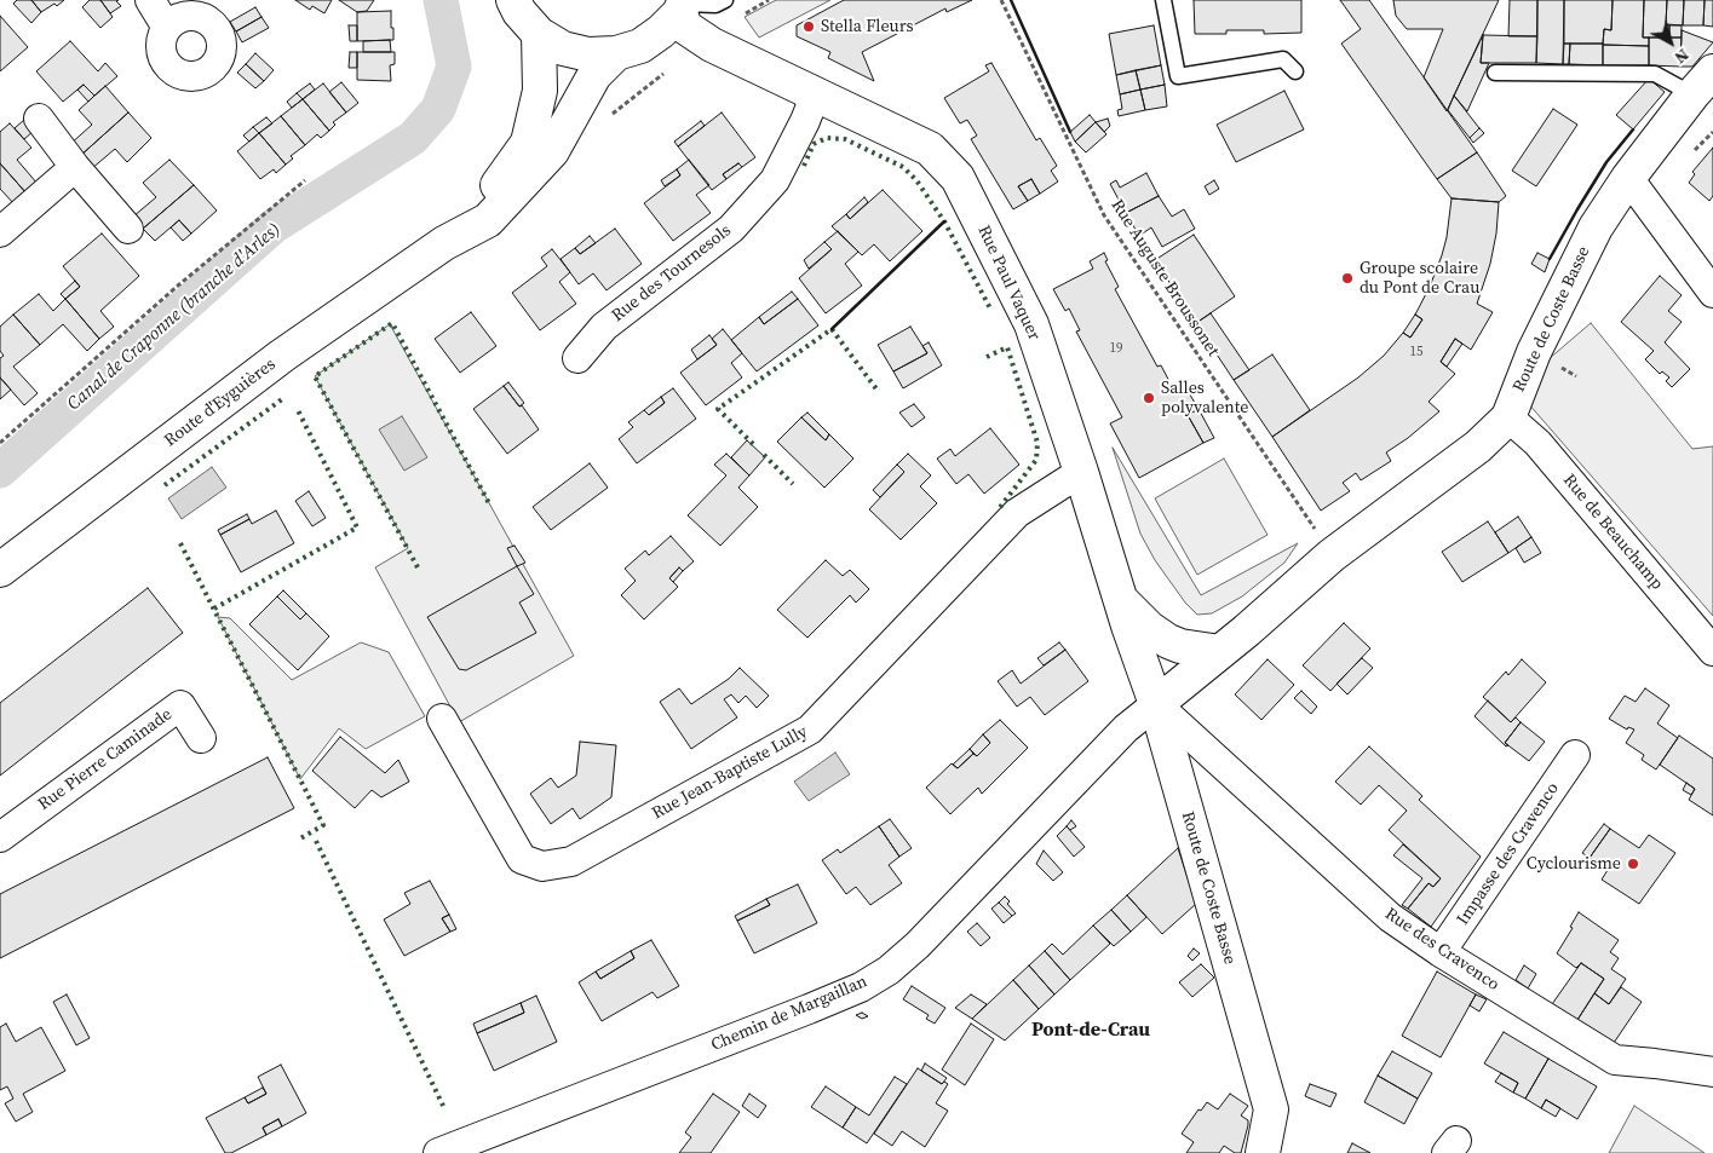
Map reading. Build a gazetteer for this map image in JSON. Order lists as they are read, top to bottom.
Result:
{
  "streets": {
    "street": [
      "Rue des Tournesols",
      "Rue Paul Vaquer",
      "Route de Coste Basse",
      "Route d'Eyguières",
      "Rue de Beauchamp",
      "Rue Pierre Caminade",
      "Rue Jean-Baptiste Lully",
      "Impasse des Cravenco",
      "Rue des Cravenco",
      "Chemin de Margaillan"
    ],
    "path": ["Rue Auguste Broussonet"]
  },
  "crossings": [
    ["Rue des Tournesols", "Rue Paul Vaquer"],
    ["Rue Auguste Broussonet", "Route de Coste Basse"],
    ["Rue Paul Vaquer", "Route de Coste Basse"],
    ["Rue Paul Vaquer", "Rue Jean-Baptiste Lully"],
    ["Rue Paul Vaquer", "Rue des Cravenco"],
    ["Rue Paul Vaquer", "Chemin de Margaillan"],
    ["Route de Coste Basse", "Rue de Beauchamp"],
    ["Route de Coste Basse", "Rue des Cravenco"],
    ["Route de Coste Basse", "Chemin de Margaillan"],
    ["Impasse des Cravenco", "Rue des Cravenco"],
    ["Rue des Cravenco", "Chemin de Margaillan"]
  ],
  "districts": ["Pont-de-Crau"],
  "water": ["Canal de Craponne (branche d'Arles)"],
  "places": [
    "Stella Fleurs",
    "Groupe scolaire du Pont de Crau",
    "Salles polyvalente",
    "Cyclourisme"
  ],
  "house_numbers": ["19", "15"],
  "north": "bottom right"
}
